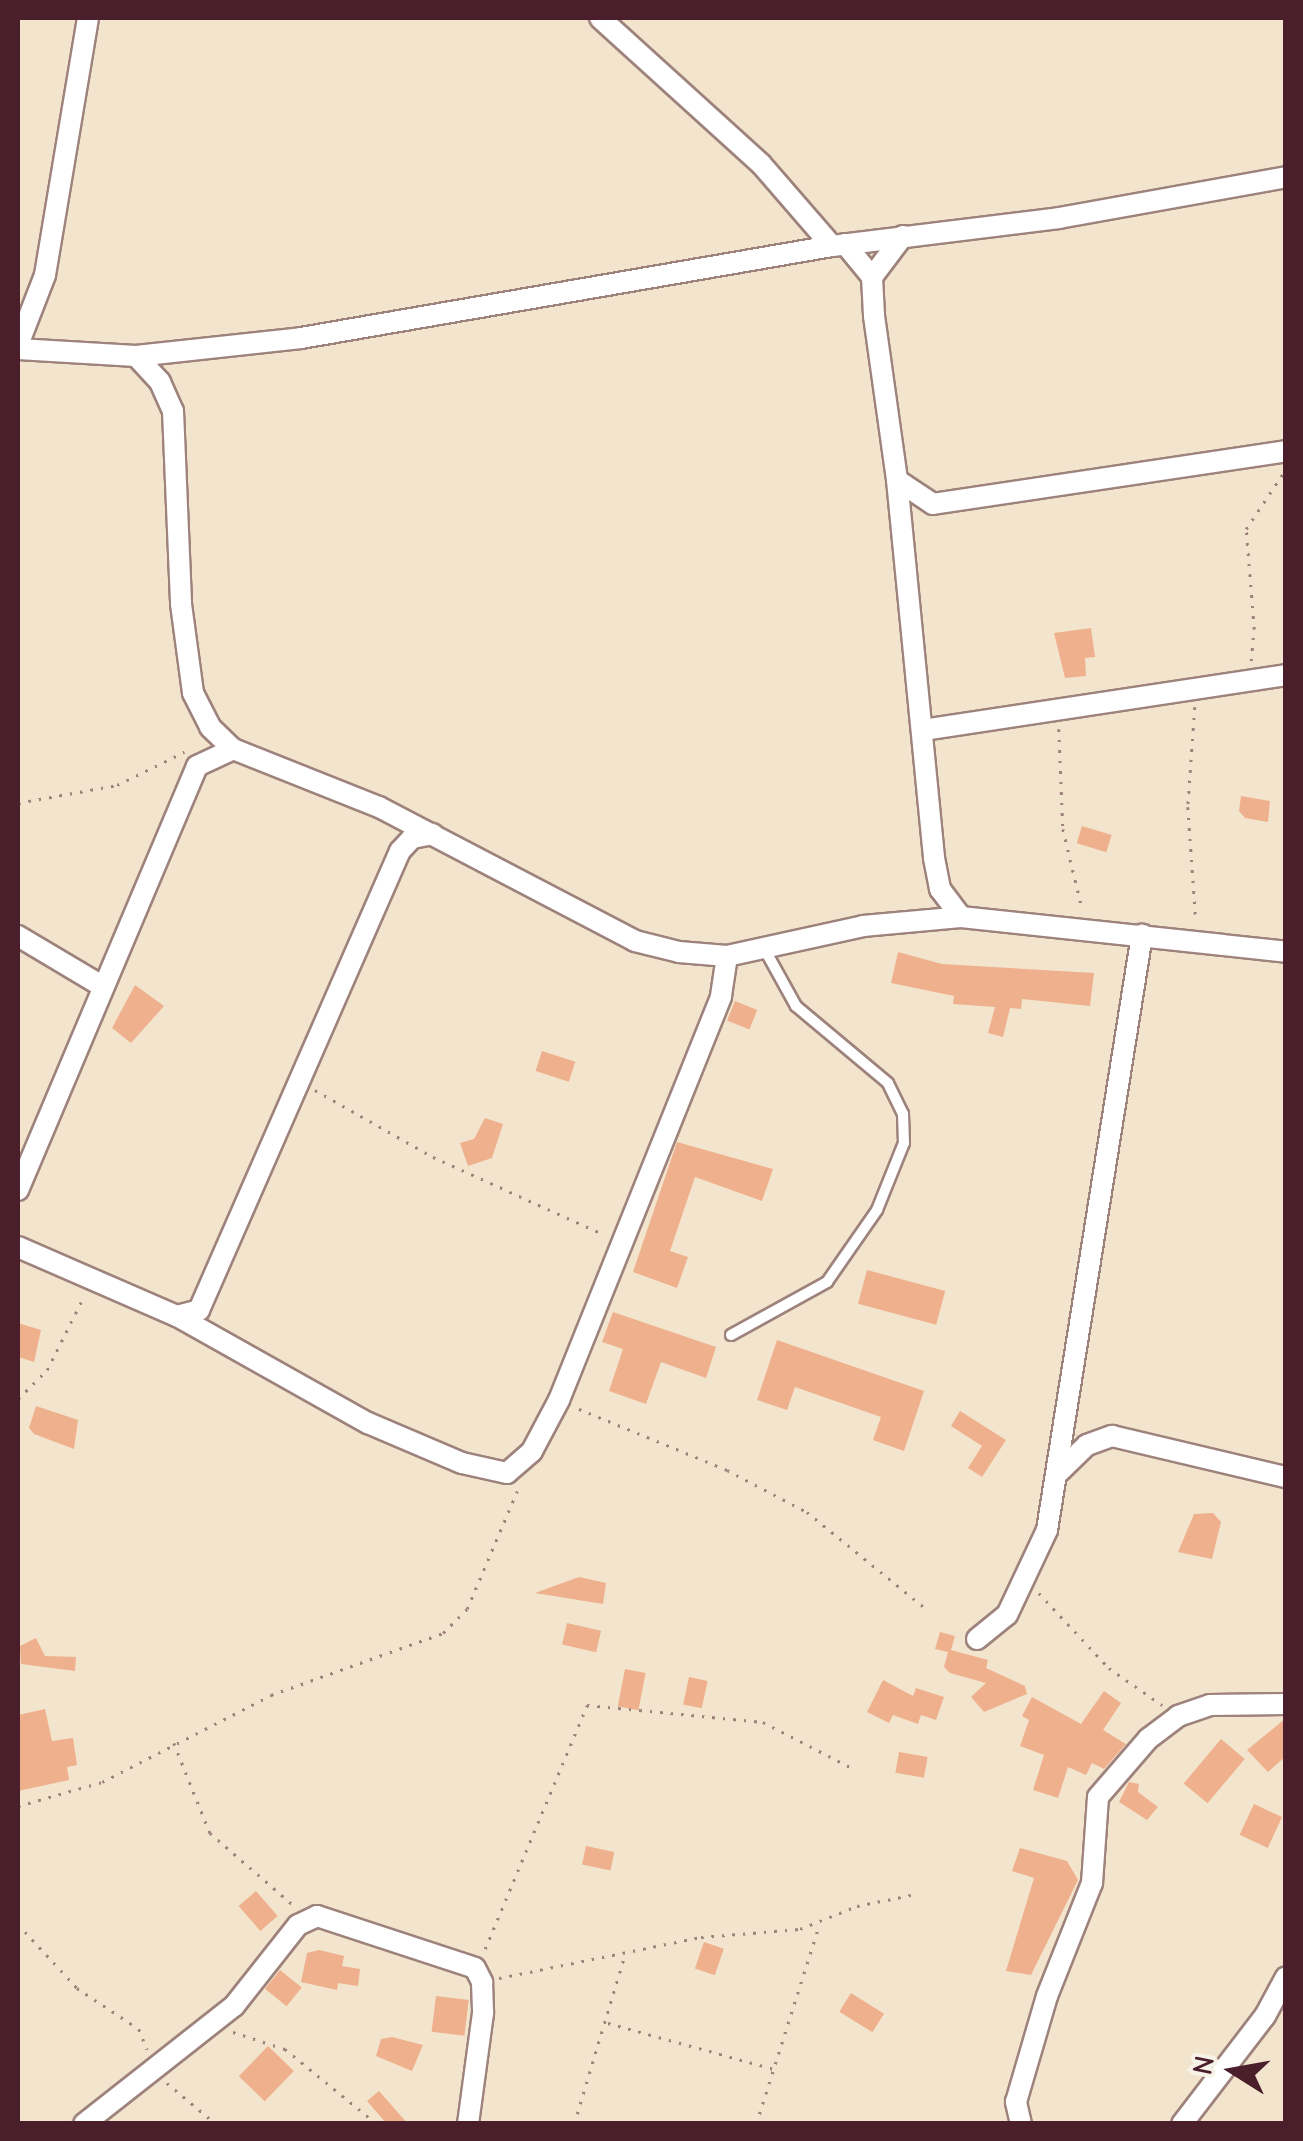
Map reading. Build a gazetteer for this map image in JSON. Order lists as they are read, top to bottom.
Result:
{
  "north": "left"
}
